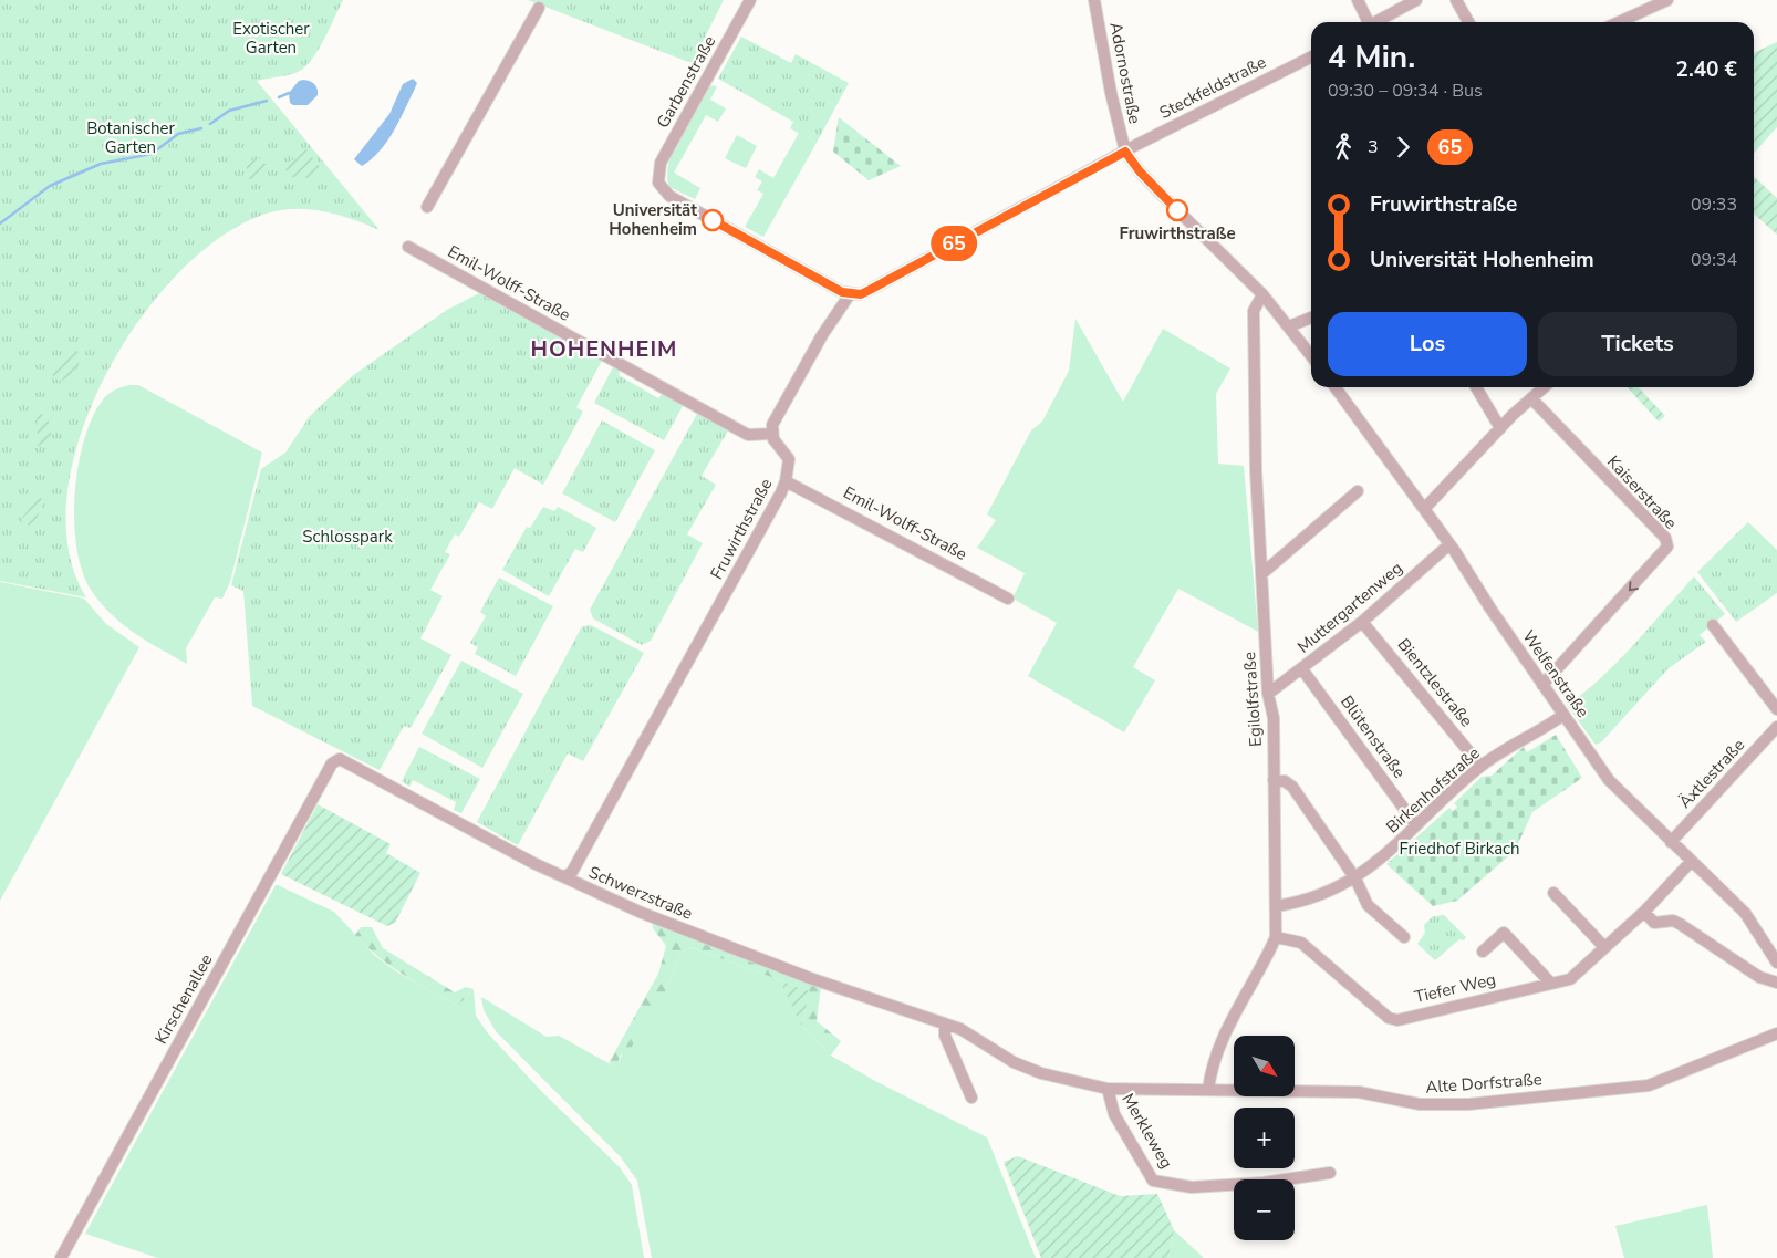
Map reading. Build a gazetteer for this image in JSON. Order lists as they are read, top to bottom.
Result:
{
  "streets": {
    "street": [
      "Adornostraße",
      "Garbenstraße",
      "Steckfeldstraße",
      "Emil-Wolff-Straße",
      "Kaiserstraße",
      "Fruwirthstraße",
      "Muttergartenweg",
      "Welfenstraße",
      "Bientzlestraße",
      "Egilolfstraße",
      "Blütenstraße",
      "Äxtlestraße",
      "Birkenhofstraße",
      "Schwerzstraße",
      "Tiefer Weg",
      "Kirschenallee",
      "Alte Dorfstraße",
      "Merkleweg"
    ]
  },
  "crossings": [
    ["Adornostraße", "Steckfeldstraße"],
    ["Emil-Wolff-Straße", "Fruwirthstraße"],
    ["Kaiserstraße", "Welfenstraße"],
    ["Fruwirthstraße", "Schwerzstraße"],
    ["Muttergartenweg", "Welfenstraße"],
    ["Muttergartenweg", "Bientzlestraße"],
    ["Muttergartenweg", "Egilolfstraße"],
    ["Muttergartenweg", "Blütenstraße"],
    ["Welfenstraße", "Äxtlestraße"],
    ["Welfenstraße", "Birkenhofstraße"],
    ["Welfenstraße", "Tiefer Weg"],
    ["Bientzlestraße", "Birkenhofstraße"],
    ["Egilolfstraße", "Birkenhofstraße"],
    ["Egilolfstraße", "Tiefer Weg"],
    ["Egilolfstraße", "Alte Dorfstraße"],
    ["Blütenstraße", "Birkenhofstraße"],
    ["Schwerzstraße", "Kirschenallee"],
    ["Schwerzstraße", "Alte Dorfstraße"],
    ["Alte Dorfstraße", "Merkleweg"]
  ],
  "districts": ["HOHENHEIM"],
  "parks": [
    "Exotischer Garten",
    "Botanischer Garten",
    "Schlosspark",
    "Friedhof Birkach"
  ],
  "places": ["Fruwirthstraße", "Universität Hohenheim"],
  "lines": ["bus line 65"],
  "north": "bottom right",
  "page": {
    "on_map": "65",
    "heading": ["4 Min.", "09:30 – 09:34 · Bus", "2.40 €"],
    "legs": ["3", "65"],
    "list": [
      {
        "name": "Fruwirthstraße",
        "value": "09:33"
      },
      {
        "name": "Universität Hohenheim",
        "value": "09:34"
      }
    ],
    "buttons": ["Los", "Tickets"],
    "map_buttons": ["+", "−"]
  }
}
